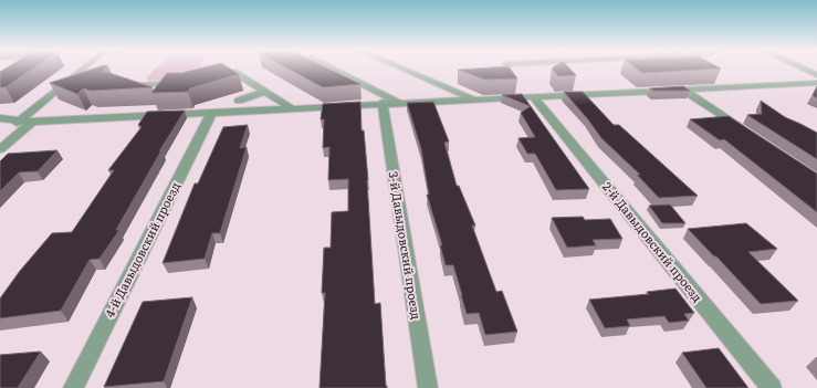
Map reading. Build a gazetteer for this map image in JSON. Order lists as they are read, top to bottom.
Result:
{
  "streets": {
    "street": ["2-й Давыдовский проезд", "3-й Давыдовский проезд", "4-й Давыдовский проезд"]
  }
}
